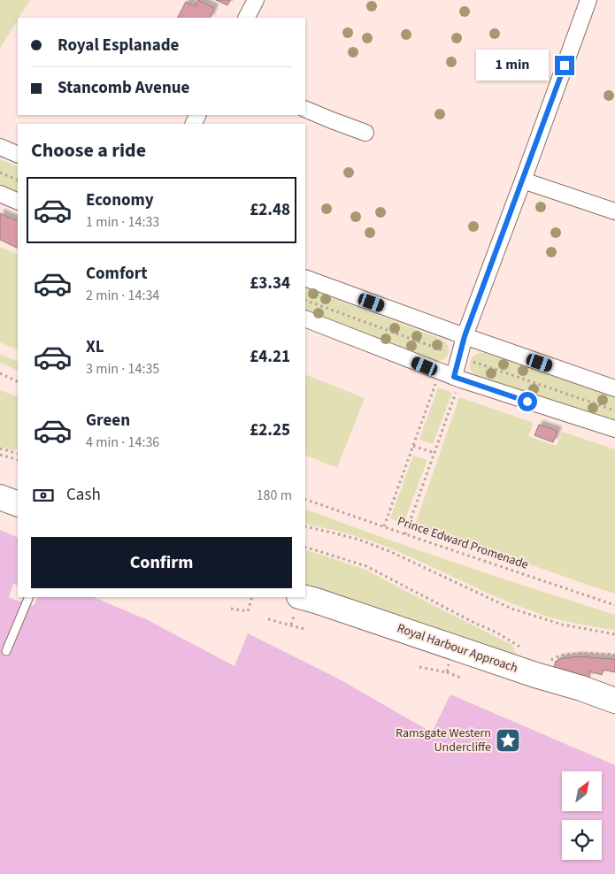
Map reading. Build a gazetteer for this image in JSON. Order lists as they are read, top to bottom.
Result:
{
  "streets": {
    "highway": ["Royal Harbour Approach"],
    "path": ["Prince Edward Promenade"]
  },
  "places": {
    "place": ["Ramsgate Western Undercliffe"]
  },
  "north": "top right",
  "page": {
    "banner": ["Royal Esplanade", "Stancomb Avenue"],
    "bubble": "1 min",
    "heading": "Choose a ride",
    "list": [
      {
        "name": "Economy",
        "note": "1 min · 14:33",
        "value": "£2.48"
      },
      {
        "name": "Comfort",
        "note": "2 min · 14:34",
        "value": "£3.34"
      },
      {
        "name": "XL",
        "note": "3 min · 14:35",
        "value": "£4.21"
      },
      {
        "name": "Green",
        "note": "4 min · 14:36",
        "value": "£2.25"
      }
    ],
    "pay": ["Cash", "180 m"],
    "buttons": "Confirm"
  }
}
